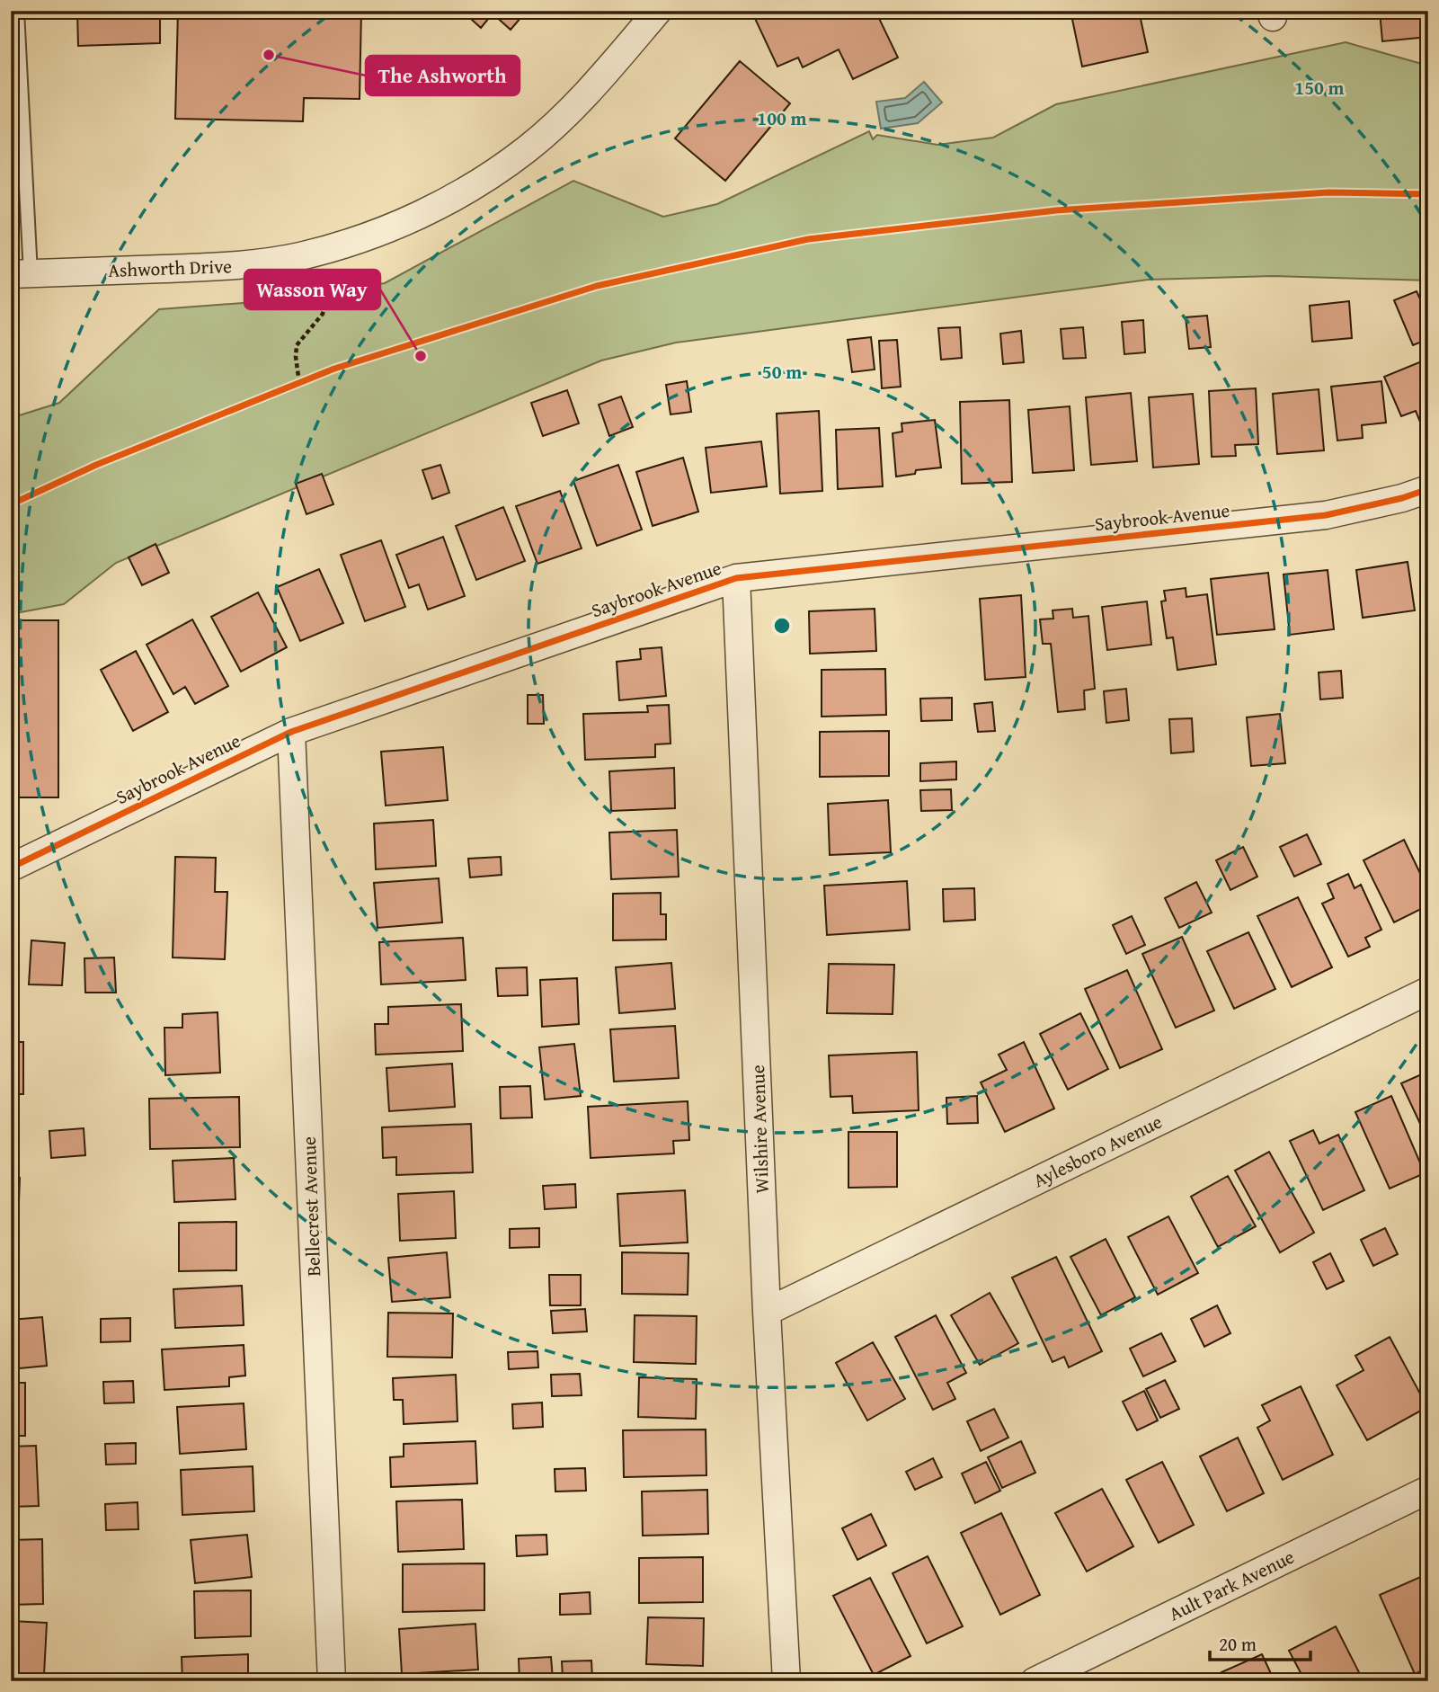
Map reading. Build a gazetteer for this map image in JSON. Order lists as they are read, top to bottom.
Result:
{
  "streets": {
    "street": [
      "Ashworth Drive",
      "Saybrook Avenue",
      "Wilshire Avenue",
      "Aylesboro Avenue",
      "Bellecrest Avenue",
      "Ault Park Avenue"
    ]
  },
  "crossings": [
    ["Saybrook Avenue", "Wilshire Avenue"],
    ["Saybrook Avenue", "Bellecrest Avenue"],
    ["Wilshire Avenue", "Aylesboro Avenue"]
  ],
  "places": ["The Ashworth", "Wasson Way"],
  "scale_bar": "20 m",
  "rings": ["150 m", "100 m", "50 m"]
}
